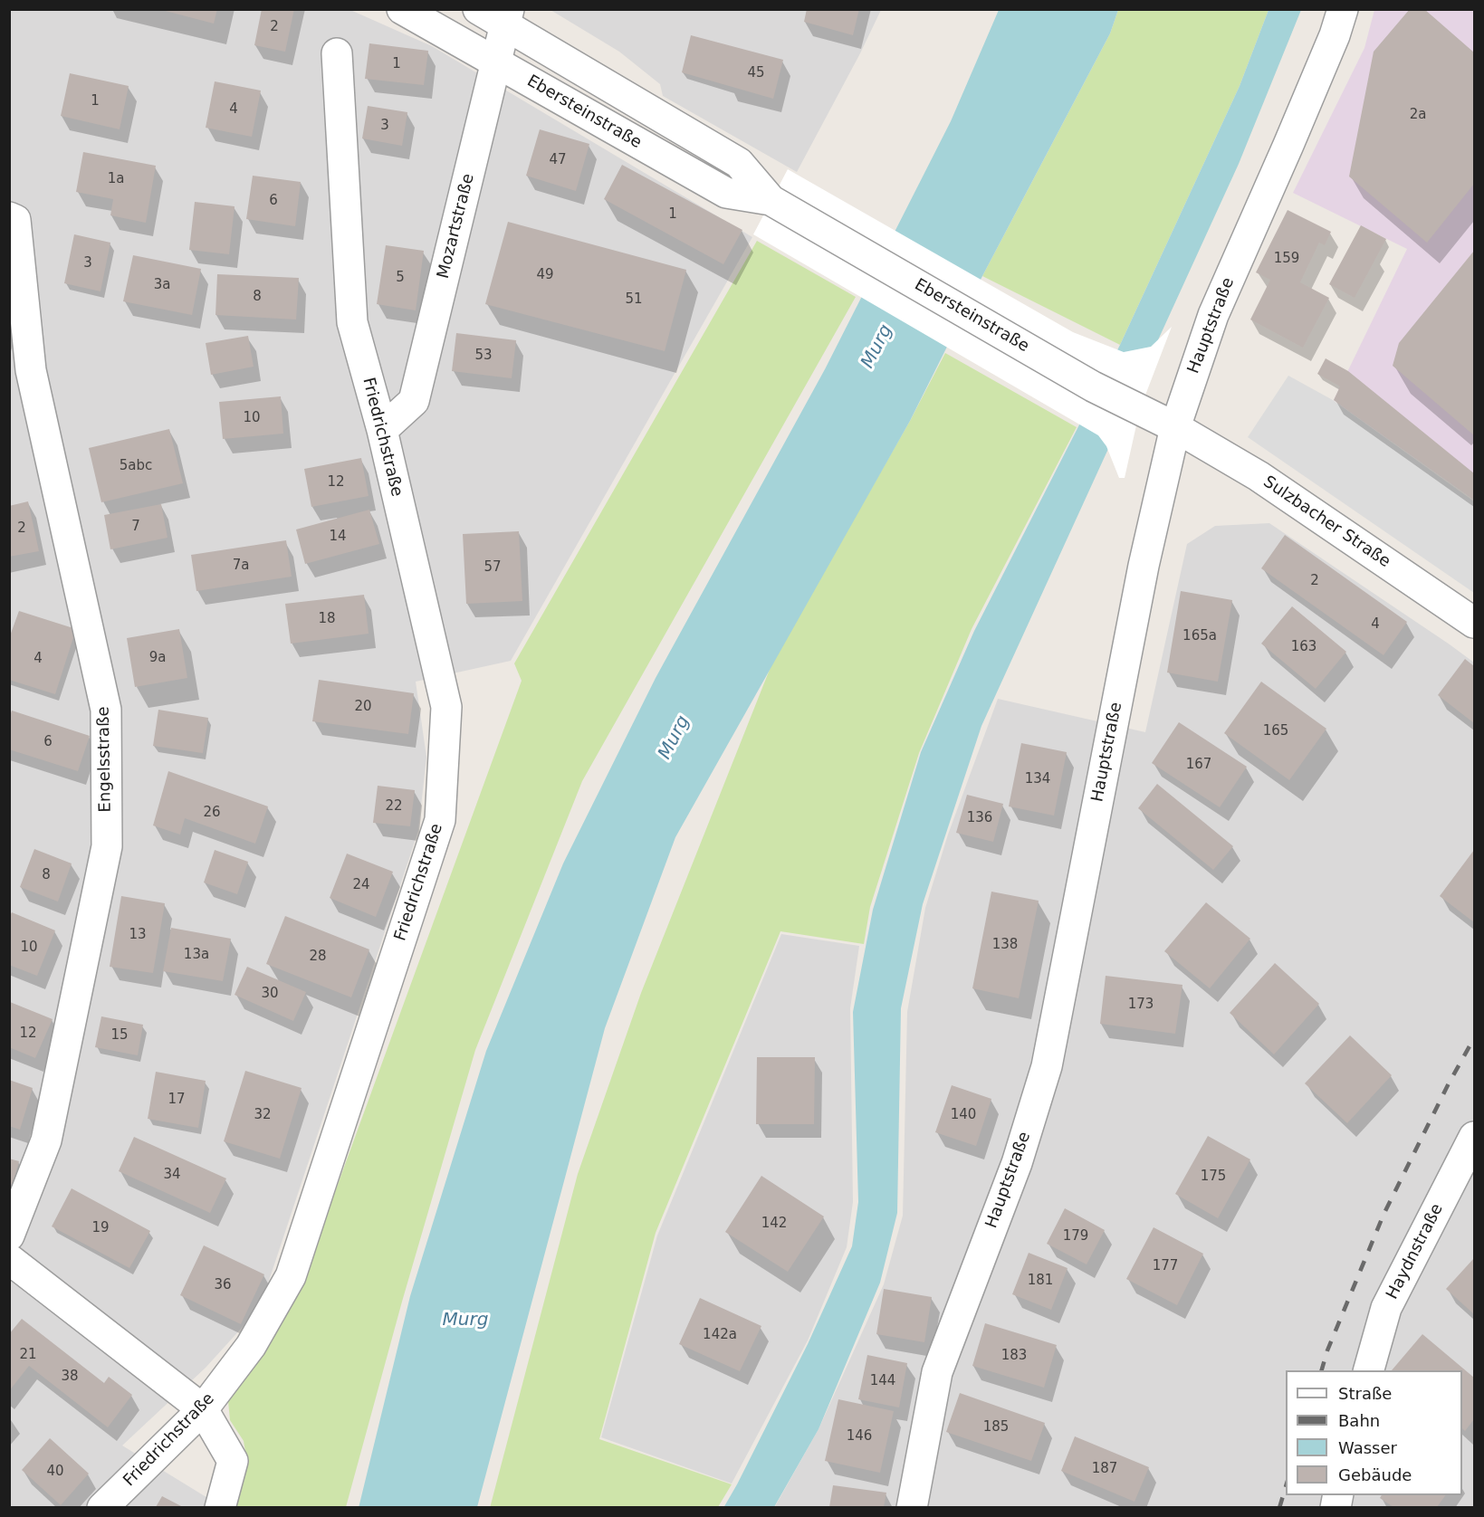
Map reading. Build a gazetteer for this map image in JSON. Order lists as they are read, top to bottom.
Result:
{
  "streets": {
    "street": [
      "Ebersteinstraße",
      "Mozartstraße",
      "Hauptstraße",
      "Friedrichstraße",
      "Sulzbacher Straße",
      "Engelsstraße",
      "Haydnstraße"
    ]
  },
  "crossings": [
    ["Ebersteinstraße", "Mozartstraße"],
    ["Ebersteinstraße", "Hauptstraße"],
    ["Ebersteinstraße", "Sulzbacher Straße"],
    ["Mozartstraße", "Friedrichstraße"],
    ["Hauptstraße", "Sulzbacher Straße"]
  ],
  "water": ["Murg"],
  "house_numbers": [
    "2",
    "1",
    "45",
    "1",
    "4",
    "2a",
    "3",
    "47",
    "1a",
    "6",
    "1",
    "159",
    "3",
    "49",
    "5",
    "3a",
    "8",
    "51",
    "53",
    "10",
    "5abc",
    "12",
    "7",
    "2",
    "14",
    "7a",
    "57",
    "2",
    "18",
    "4",
    "165a",
    "163",
    "9a",
    "4",
    "20",
    "165",
    "6",
    "167",
    "134",
    "22",
    "26",
    "136",
    "8",
    "24",
    "13",
    "138",
    "10",
    "13a",
    "28",
    "30",
    "173",
    "12",
    "15",
    "17",
    "32",
    "140",
    "34",
    "175",
    "142",
    "19",
    "179",
    "177",
    "181",
    "36",
    "142a",
    "21",
    "183",
    "38",
    "144",
    "185",
    "146",
    "187",
    "40"
  ],
  "legend": [
    "Straße",
    "Bahn",
    "Wasser",
    "Gebäude"
  ]
}
